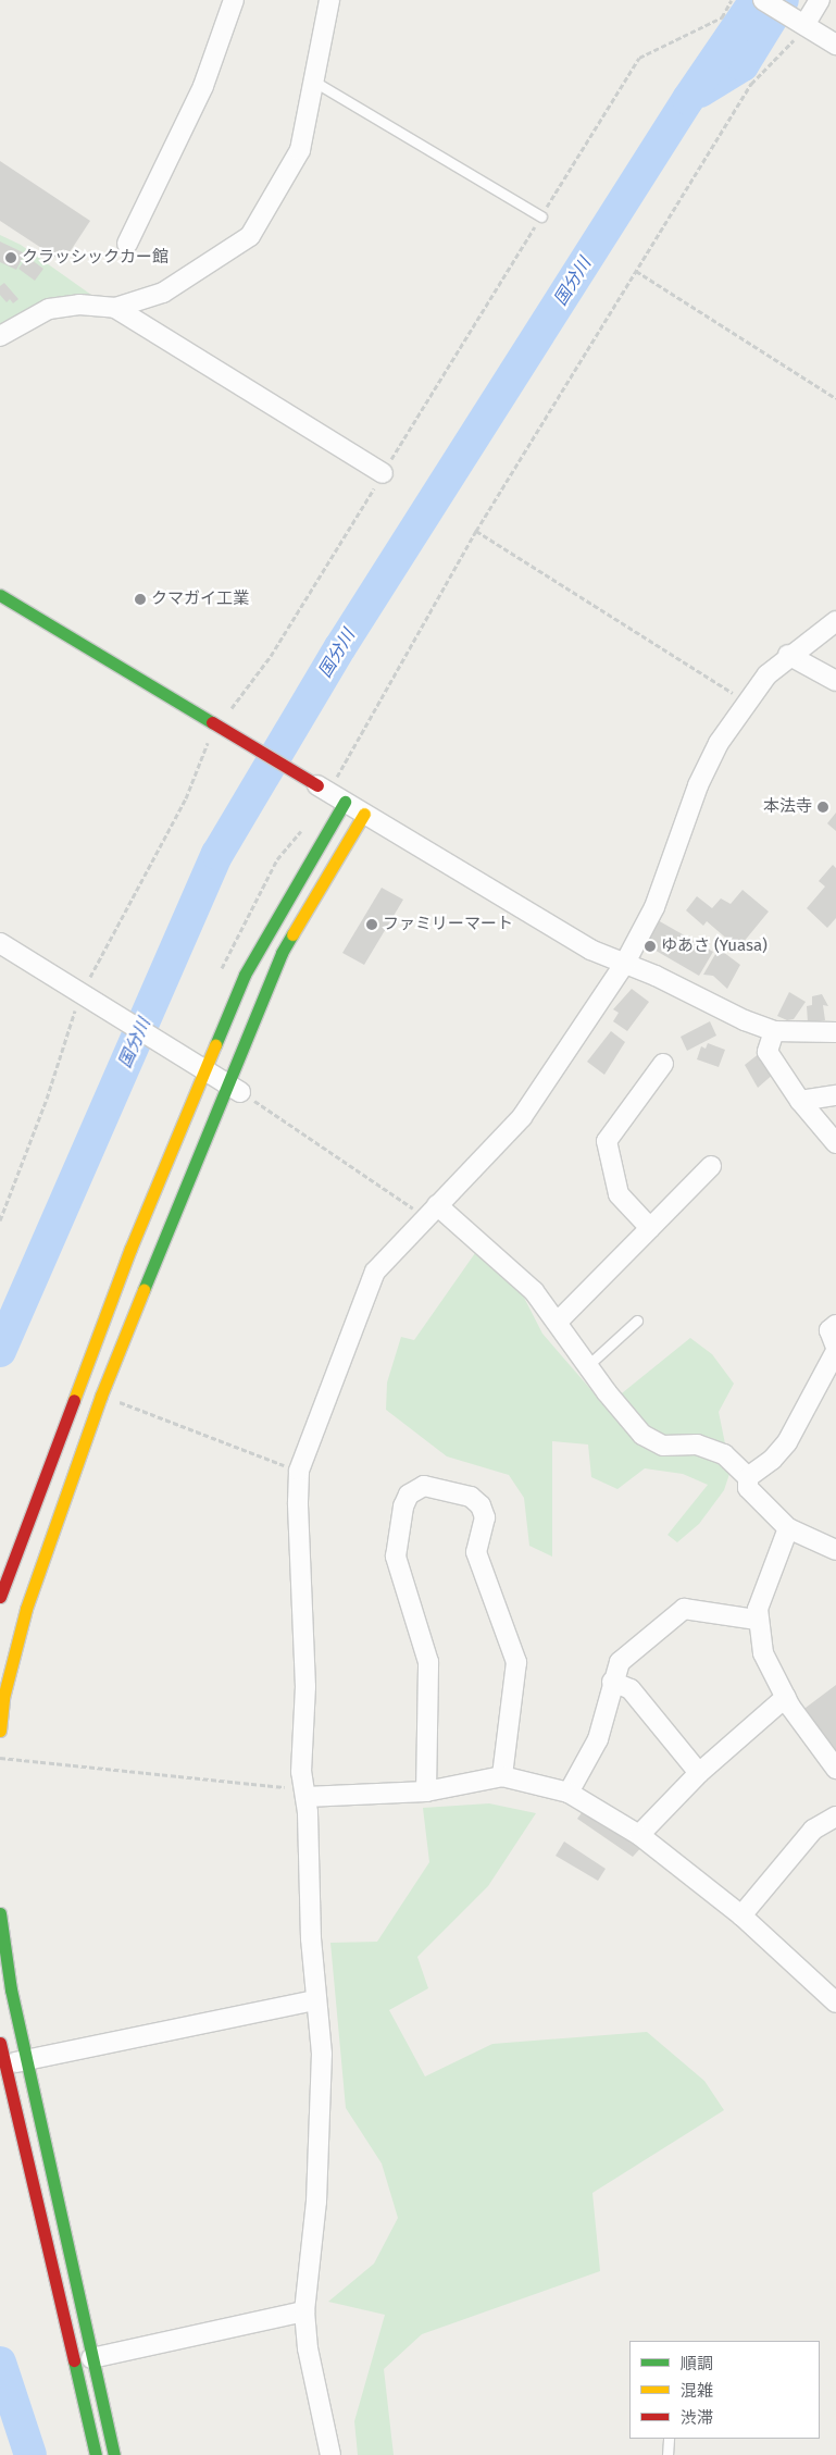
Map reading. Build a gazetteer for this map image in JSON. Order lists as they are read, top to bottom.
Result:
{
  "water": ["国分川"],
  "places": [
    "クラッシックカー館",
    "クマガイ工業",
    "本法寺",
    "ファミリーマート",
    "ゆあさ (Yuasa)"
  ],
  "legend": ["順調", "混雑", "渋滞"]
}
